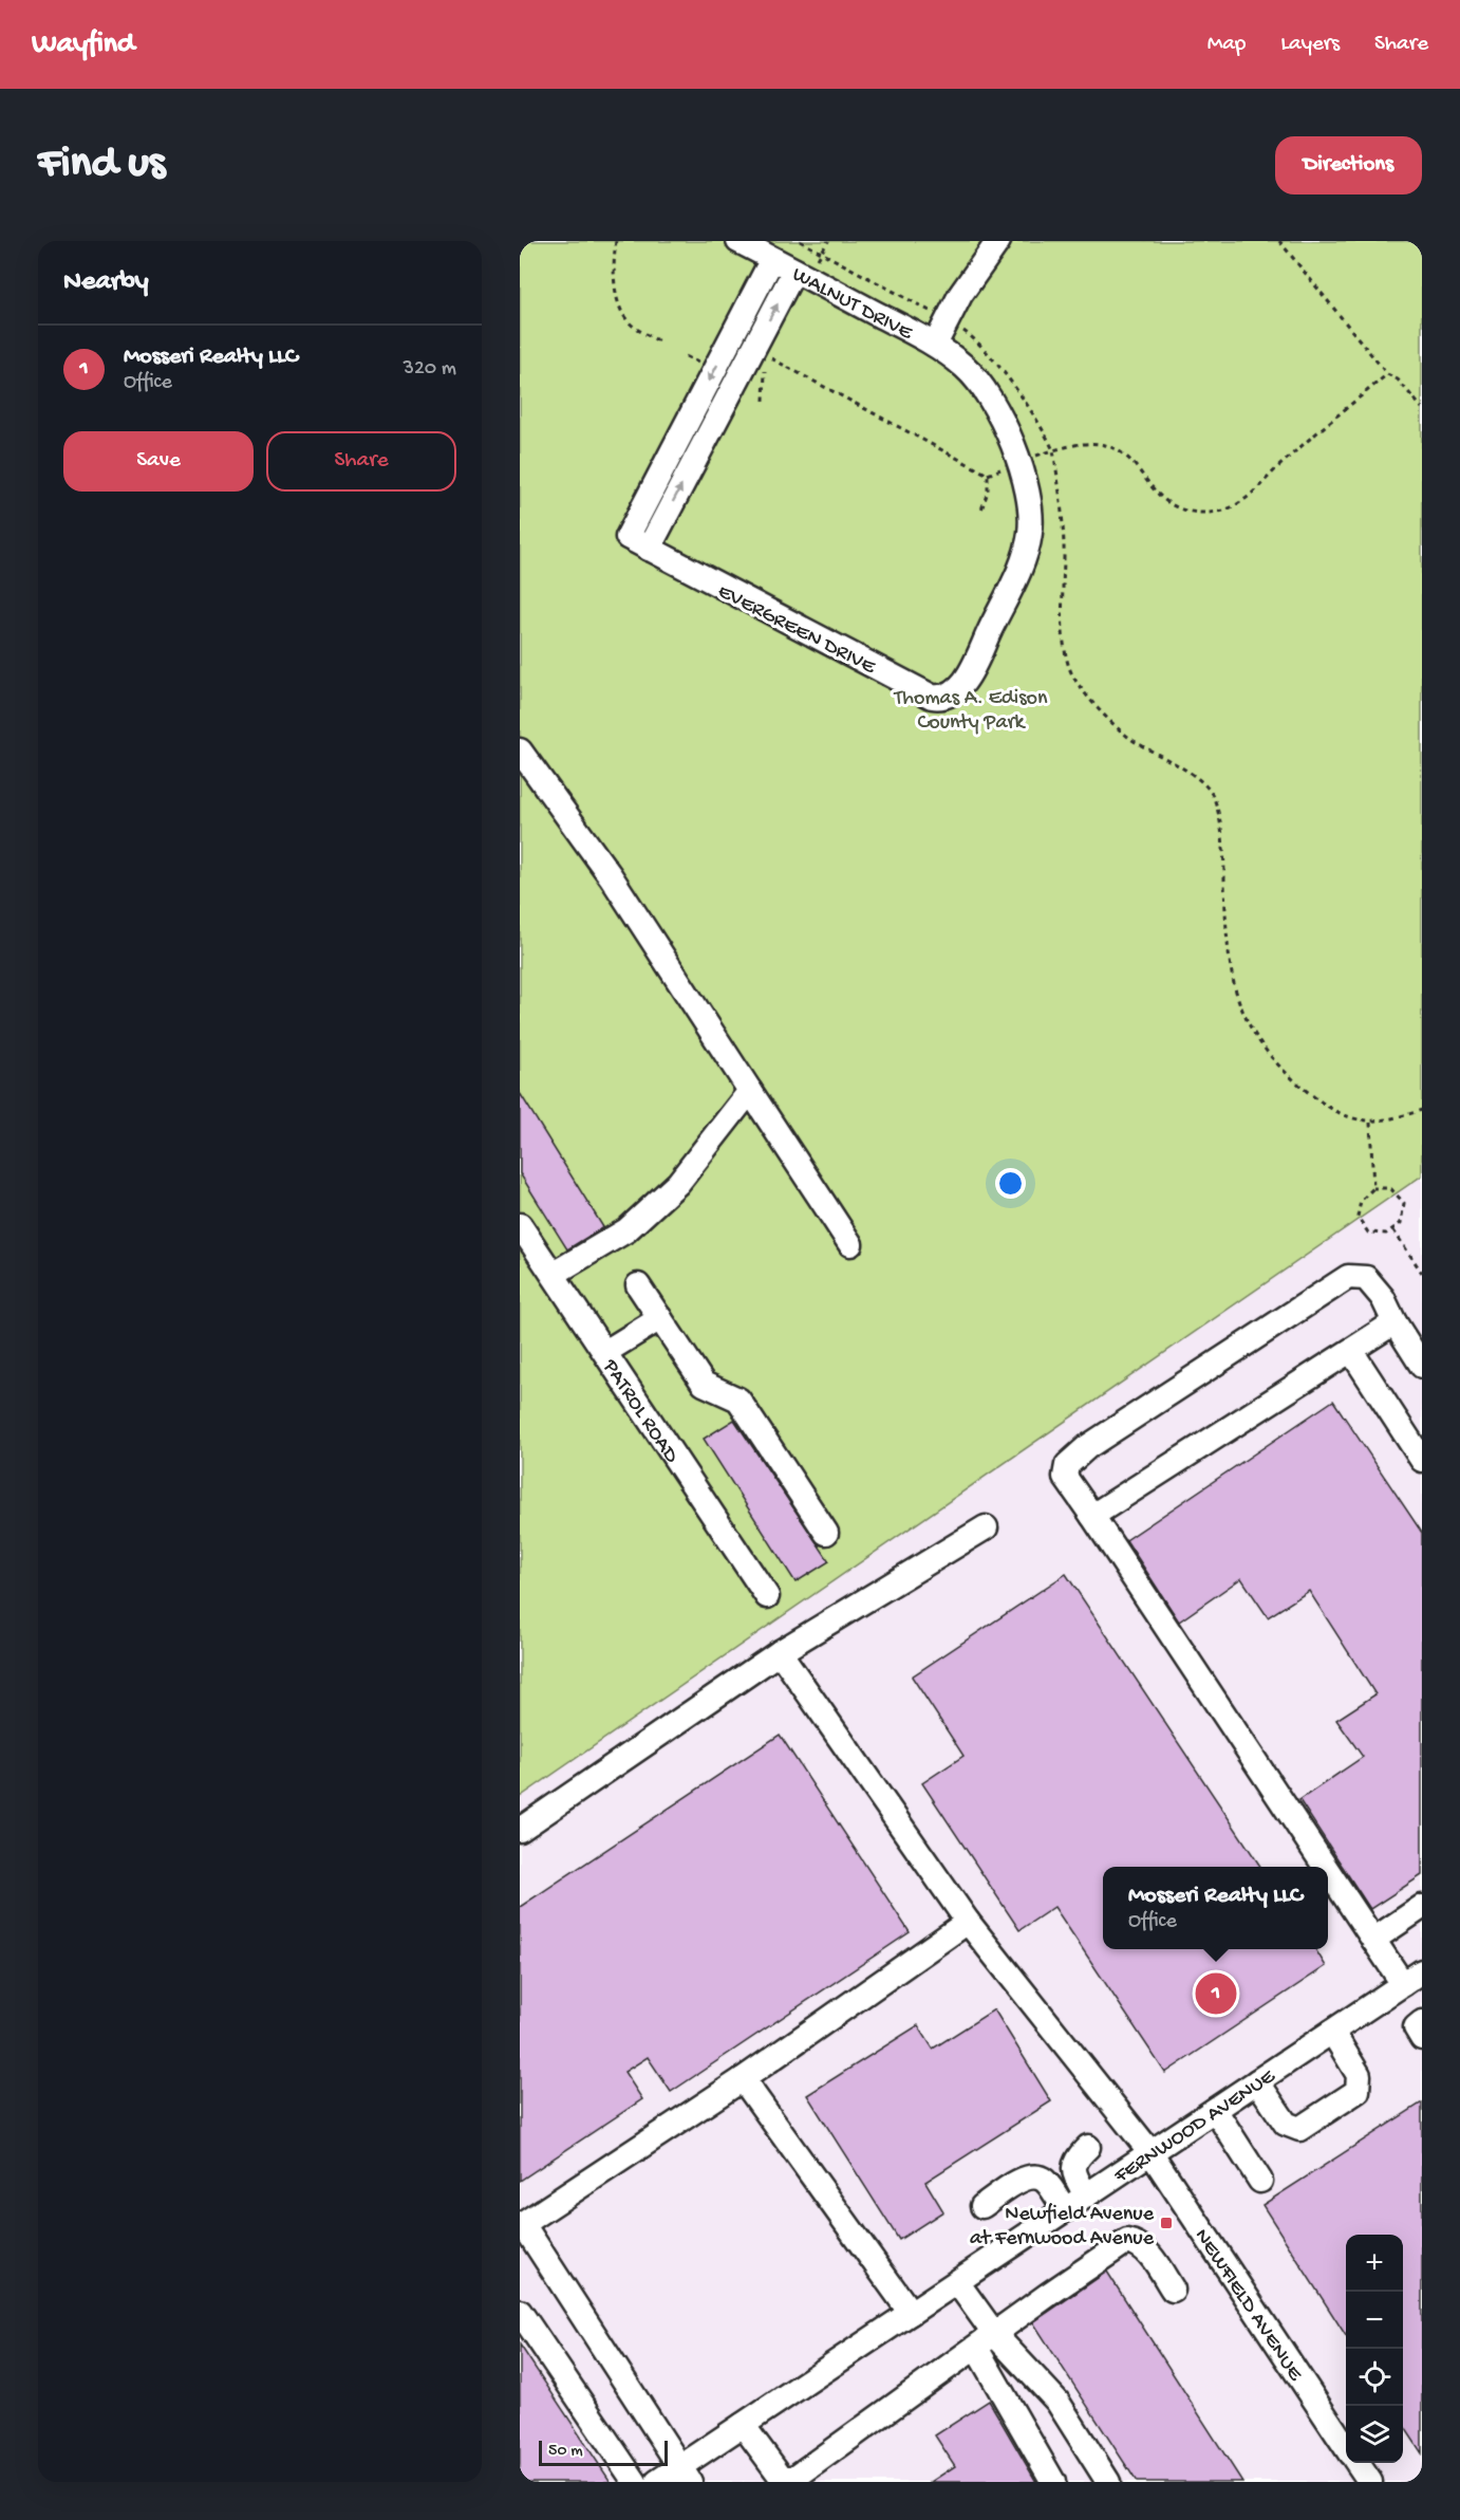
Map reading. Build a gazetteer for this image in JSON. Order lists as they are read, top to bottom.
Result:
{
  "streets": {
    "street": [
      "WALNUT DRIVE",
      "EVERGREEN DRIVE",
      "PATROL ROAD",
      "FERNWOOD AVENUE",
      "NEWFIELD AVENUE"
    ]
  },
  "crossings": [
    ["WALNUT DRIVE", "EVERGREEN DRIVE"],
    ["FERNWOOD AVENUE", "NEWFIELD AVENUE"]
  ],
  "parks": ["Thomas A. Edison County Park"],
  "places": {
    "transit": ["Newfield Avenue at Fernwood Avenue"]
  },
  "scale_bar": "50 m",
  "page": {
    "header": "Wayfind",
    "nav": ["Map", "Layers", "Share"],
    "buttons": [
      "Directions",
      ["Save", "Share"]
    ],
    "title": "Find us",
    "heading": "Nearby",
    "list": [
      {
        "mark": "1",
        "name": "Mosseri Realty LLC",
        "note": "Office",
        "value": "320 m"
      }
    ],
    "popup": ["Mosseri Realty LLC", "Office"],
    "pins": "1",
    "map_buttons": ["+", "−"],
    "scale": "50 m"
  }
}
